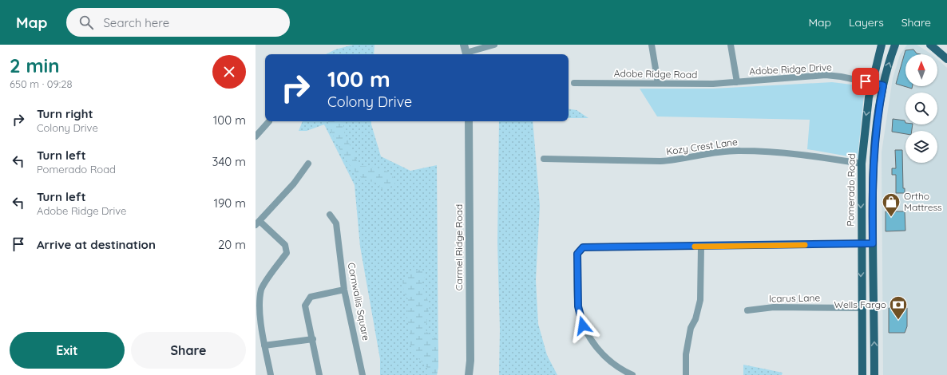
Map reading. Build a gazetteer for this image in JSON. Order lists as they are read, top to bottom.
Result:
{
  "streets": {
    "main road": ["Pomerado Road"],
    "street": [
      "Adobe Ridge Drive",
      "Adobe Ridge Road",
      "Kozy Crest Lane",
      "Carmel Ridge Road",
      "Icarus Lane",
      "Cornwallis Square"
    ]
  },
  "crossings": [
    ["Adobe Ridge Drive", "Adobe Ridge Road"],
    ["Adobe Ridge Drive", "Pomerado Road"],
    ["Kozy Crest Lane", "Pomerado Road"],
    ["Pomerado Road", "Icarus Lane"]
  ],
  "places": {
    "shop": ["Ortho Mattress"],
    "bank": ["Wells Fargo"]
  },
  "north": "top",
  "page": {
    "header": "Map",
    "search": "Search here",
    "nav": ["Map", "Layers", "Share"],
    "heading": ["2 min", "650 m · 09:28"],
    "turn": ["100 m", "Colony Drive"],
    "list": [
      {
        "name": "Turn right",
        "note": "Colony Drive",
        "value": "100 m"
      },
      {
        "name": "Turn left",
        "note": "Pomerado Road",
        "value": "340 m"
      },
      {
        "name": "Turn left",
        "note": "Adobe Ridge Drive",
        "value": "190 m"
      },
      {
        "name": "Arrive at destination",
        "value": "20 m"
      }
    ],
    "buttons": ["Exit", "Share"]
  }
}
